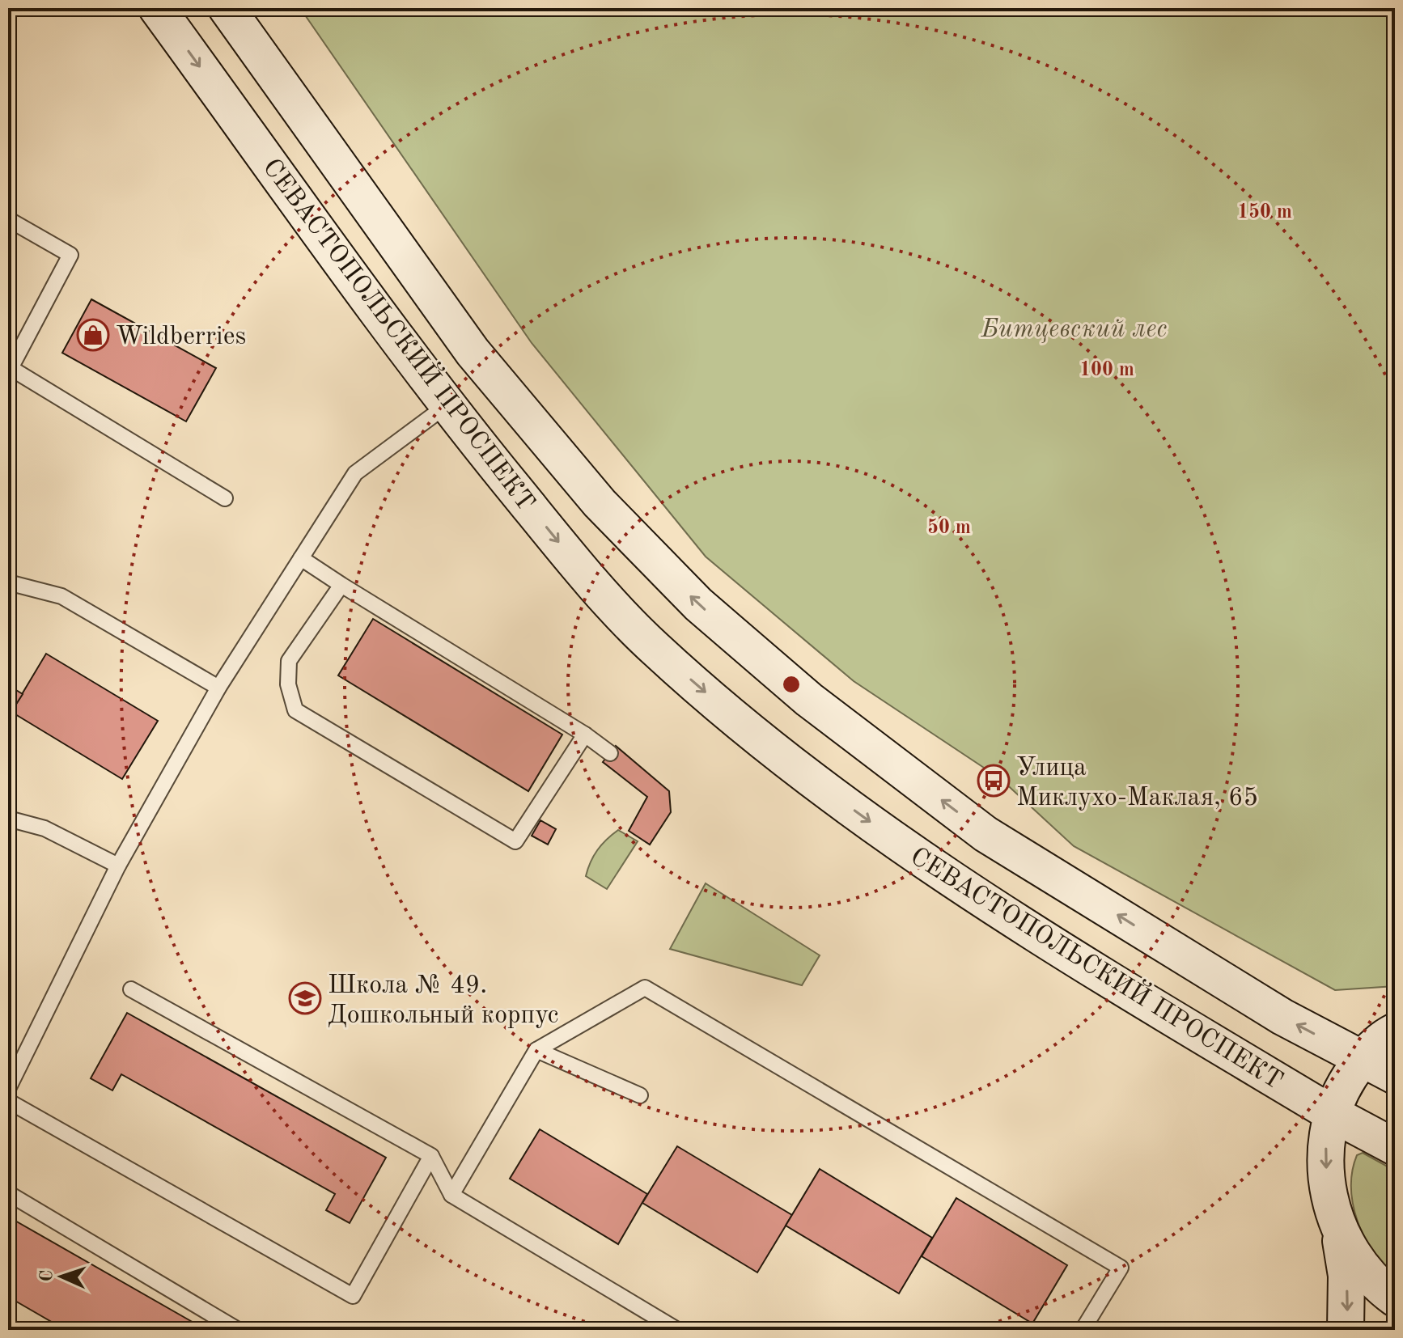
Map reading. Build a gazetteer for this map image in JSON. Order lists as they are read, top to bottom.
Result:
{
  "streets": {
    "main road": ["СЕВАСТОПОЛЬСКИЙ ПРОСПЕКТ"]
  },
  "parks": ["Битцевский лес"],
  "places": {
    "shop": ["Wildberries"],
    "bus stop": ["Улица Миклухо-Маклая, 65"],
    "school or university": ["Школа № 49. Дошкольный корпус"]
  },
  "north": "left",
  "rings": ["150 m", "100 m", "50 m"]
}
